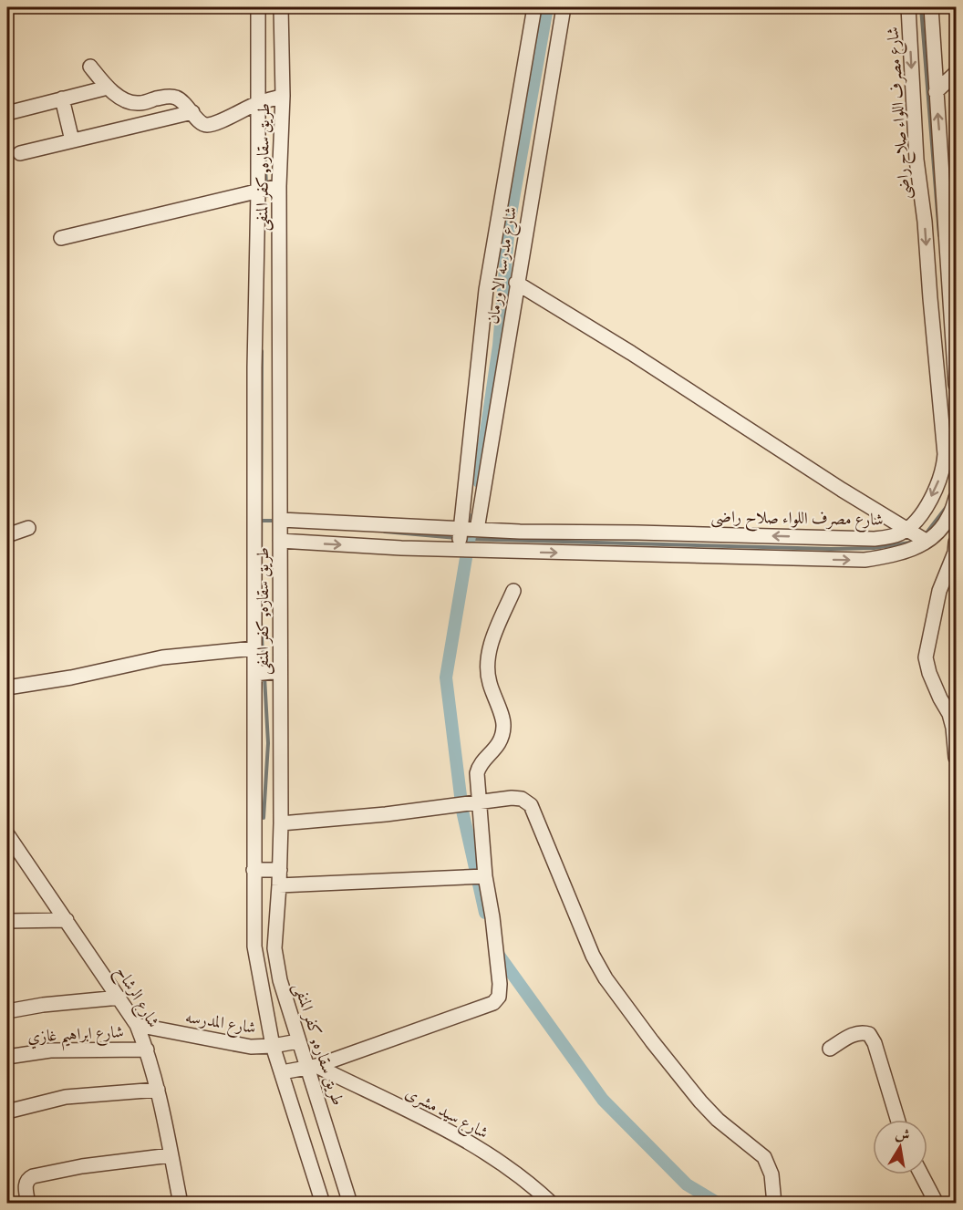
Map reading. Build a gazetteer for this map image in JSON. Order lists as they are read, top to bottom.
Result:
{
  "streets": {
    "street": [
      "شارع مصرف اللواء صلاح راضى",
      "طريق سقاره, كفر المنفى",
      "شارع مدرسه الاورمان",
      "شارع الرشاح",
      "شارع المدرسه",
      "شارع ابراهيم غازي",
      "شارع سيد مشرى"
    ]
  },
  "crossings": [
    ["شارع مصرف اللواء صلاح راضى", "طريق سقاره, كفر المنفى"],
    ["شارع مصرف اللواء صلاح راضى", "شارع مدرسه الاورمان"],
    ["طريق سقاره, كفر المنفى", "شارع المدرسه"],
    ["طريق سقاره, كفر المنفى", "شارع سيد مشرى"],
    ["شارع الرشاح", "شارع المدرسه"],
    ["شارع الرشاح", "شارع ابراهيم غازي"]
  ],
  "north": "top"
}
